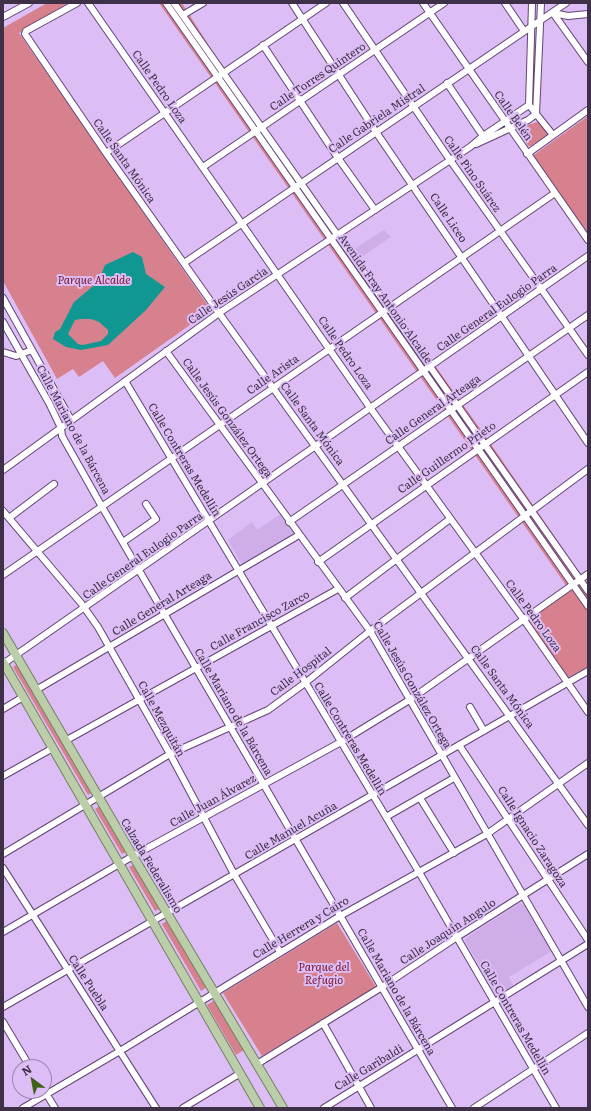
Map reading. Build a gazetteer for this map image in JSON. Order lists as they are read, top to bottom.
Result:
{
  "streets": {
    "main road": ["Calzada Federalismo"],
    "street": [
      "Calle Torres Quintero",
      "Calle Pedro Loza",
      "Calle Belén",
      "Calle Gabriela Mistral",
      "Calle Santa Mónica",
      "Calle Pino Suárez",
      "Calle Liceo",
      "Calle Jesús García",
      "Avenida Fray Antonio Alcalde",
      "Calle General Eulogio Parra",
      "Calle Arista",
      "Calle General Arteaga",
      "Calle Jesús González Ortega",
      "Calle Mariano de la Bárcena",
      "Calle Guillermo Prieto",
      "Calle Contreras Medellín",
      "Calle Francisco Zarco",
      "Calle Hospital",
      "Calle Mezquitán",
      "Calle Juan Álvarez",
      "Calle Manuel Acuña",
      "Calle Ignacio Zaragoza",
      "Calle Herrera y Cairo",
      "Calle Joaquín Angulo",
      "Calle Puebla",
      "Calle Garibaldi"
    ]
  },
  "crossings": [
    ["Calle Torres Quintero", "Calle Pedro Loza"],
    ["Calle Torres Quintero", "Calle Belén"],
    ["Calle Torres Quintero", "Calle Pino Suárez"],
    ["Calle Torres Quintero", "Calle Liceo"],
    ["Calle Torres Quintero", "Avenida Fray Antonio Alcalde"],
    ["Calle Pedro Loza", "Calle Gabriela Mistral"],
    ["Calle Pedro Loza", "Calle Jesús García"],
    ["Calle Pedro Loza", "Calle General Eulogio Parra"],
    ["Calle Pedro Loza", "Calle Arista"],
    ["Calle Pedro Loza", "Calle General Arteaga"],
    ["Calle Pedro Loza", "Calle Guillermo Prieto"],
    ["Calle Pedro Loza", "Calle Hospital"],
    ["Calle Pedro Loza", "Calle Juan Álvarez"],
    ["Calle Pedro Loza", "Calle Manuel Acuña"],
    ["Calle Belén", "Calle Gabriela Mistral"],
    ["Calle Belén", "Calle Jesús García"],
    ["Calle Belén", "Calle Arista"],
    ["Calle Gabriela Mistral", "Calle Santa Mónica"],
    ["Calle Gabriela Mistral", "Calle Pino Suárez"],
    ["Calle Gabriela Mistral", "Calle Liceo"],
    ["Calle Gabriela Mistral", "Avenida Fray Antonio Alcalde"],
    ["Calle Santa Mónica", "Calle Jesús García"],
    ["Calle Santa Mónica", "Calle General Eulogio Parra"],
    ["Calle Santa Mónica", "Calle Arista"],
    ["Calle Santa Mónica", "Calle General Arteaga"],
    ["Calle Santa Mónica", "Calle Guillermo Prieto"],
    ["Calle Santa Mónica", "Calle Hospital"],
    ["Calle Santa Mónica", "Calle Juan Álvarez"],
    ["Calle Santa Mónica", "Calle Manuel Acuña"],
    ["Calle Santa Mónica", "Calle Herrera y Cairo"],
    ["Calle Pino Suárez", "Calle Jesús García"],
    ["Calle Pino Suárez", "Calle General Eulogio Parra"],
    ["Calle Pino Suárez", "Calle Arista"],
    ["Calle Pino Suárez", "Calle General Arteaga"],
    ["Calle Liceo", "Calle Jesús García"],
    ["Calle Liceo", "Calle General Eulogio Parra"],
    ["Calle Liceo", "Calle Arista"],
    ["Calle Liceo", "Calle General Arteaga"],
    ["Calle Liceo", "Calle Guillermo Prieto"],
    ["Calle Jesús García", "Avenida Fray Antonio Alcalde"],
    ["Calle Jesús García", "Calle Jesús González Ortega"],
    ["Calle Jesús García", "Calle Mariano de la Bárcena"],
    ["Calle Jesús García", "Calle Contreras Medellín"],
    ["Avenida Fray Antonio Alcalde", "Calle General Eulogio Parra"],
    ["Avenida Fray Antonio Alcalde", "Calle Arista"],
    ["Avenida Fray Antonio Alcalde", "Calle General Arteaga"],
    ["Avenida Fray Antonio Alcalde", "Calle Guillermo Prieto"],
    ["Avenida Fray Antonio Alcalde", "Calle Hospital"],
    ["Avenida Fray Antonio Alcalde", "Calle Juan Álvarez"],
    ["Calle General Eulogio Parra", "Calle Jesús González Ortega"],
    ["Calle General Eulogio Parra", "Calle Mariano de la Bárcena"],
    ["Calle General Eulogio Parra", "Calle Contreras Medellín"],
    ["Calle General Eulogio Parra", "Calle Mezquitán"],
    ["Calle General Eulogio Parra", "Calzada Federalismo"],
    ["Calle Arista", "Calle Jesús González Ortega"],
    ["Calle Arista", "Calle Mariano de la Bárcena"],
    ["Calle Arista", "Calle Contreras Medellín"],
    ["Calle Arista", "Calle Mezquitán"],
    ["Calle General Arteaga", "Calle Jesús González Ortega"],
    ["Calle General Arteaga", "Calle Mariano de la Bárcena"],
    ["Calle General Arteaga", "Calle Contreras Medellín"],
    ["Calle General Arteaga", "Calle Mezquitán"],
    ["Calle General Arteaga", "Calzada Federalismo"],
    ["Calle Jesús González Ortega", "Calle Guillermo Prieto"],
    ["Calle Jesús González Ortega", "Calle Francisco Zarco"],
    ["Calle Jesús González Ortega", "Calle Hospital"],
    ["Calle Jesús González Ortega", "Calle Juan Álvarez"],
    ["Calle Jesús González Ortega", "Calle Manuel Acuña"],
    ["Calle Jesús González Ortega", "Calle Herrera y Cairo"],
    ["Calle Jesús González Ortega", "Calle Joaquín Angulo"],
    ["Calle Jesús González Ortega", "Calle Garibaldi"],
    ["Calle Mariano de la Bárcena", "Calle Francisco Zarco"],
    ["Calle Mariano de la Bárcena", "Calle Hospital"],
    ["Calle Mariano de la Bárcena", "Calle Juan Álvarez"],
    ["Calle Mariano de la Bárcena", "Calle Manuel Acuña"],
    ["Calle Mariano de la Bárcena", "Calle Herrera y Cairo"],
    ["Calle Mariano de la Bárcena", "Calle Joaquín Angulo"],
    ["Calle Mariano de la Bárcena", "Calle Garibaldi"],
    ["Calle Contreras Medellín", "Calle Francisco Zarco"],
    ["Calle Contreras Medellín", "Calle Hospital"],
    ["Calle Contreras Medellín", "Calle Juan Álvarez"],
    ["Calle Contreras Medellín", "Calle Manuel Acuña"],
    ["Calle Contreras Medellín", "Calle Herrera y Cairo"],
    ["Calle Contreras Medellín", "Calle Joaquín Angulo"],
    ["Calle Contreras Medellín", "Calle Garibaldi"],
    ["Calle Francisco Zarco", "Calle Mezquitán"],
    ["Calle Francisco Zarco", "Calzada Federalismo"],
    ["Calle Hospital", "Calle Mezquitán"],
    ["Calle Hospital", "Calzada Federalismo"],
    ["Calle Mezquitán", "Calle Juan Álvarez"],
    ["Calle Mezquitán", "Calle Manuel Acuña"],
    ["Calle Mezquitán", "Calle Herrera y Cairo"],
    ["Calle Juan Álvarez", "Calzada Federalismo"],
    ["Calle Juan Álvarez", "Calle Puebla"],
    ["Calle Manuel Acuña", "Calle Ignacio Zaragoza"],
    ["Calle Manuel Acuña", "Calzada Federalismo"],
    ["Calle Manuel Acuña", "Calle Puebla"],
    ["Calle Ignacio Zaragoza", "Calle Herrera y Cairo"],
    ["Calle Ignacio Zaragoza", "Calle Joaquín Angulo"],
    ["Calzada Federalismo", "Calle Herrera y Cairo"],
    ["Calzada Federalismo", "Calle Joaquín Angulo"],
    ["Calle Herrera y Cairo", "Calle Puebla"]
  ],
  "parks": ["Parque Alcalde", "Parque del Refugio"],
  "north": "top left"
}
